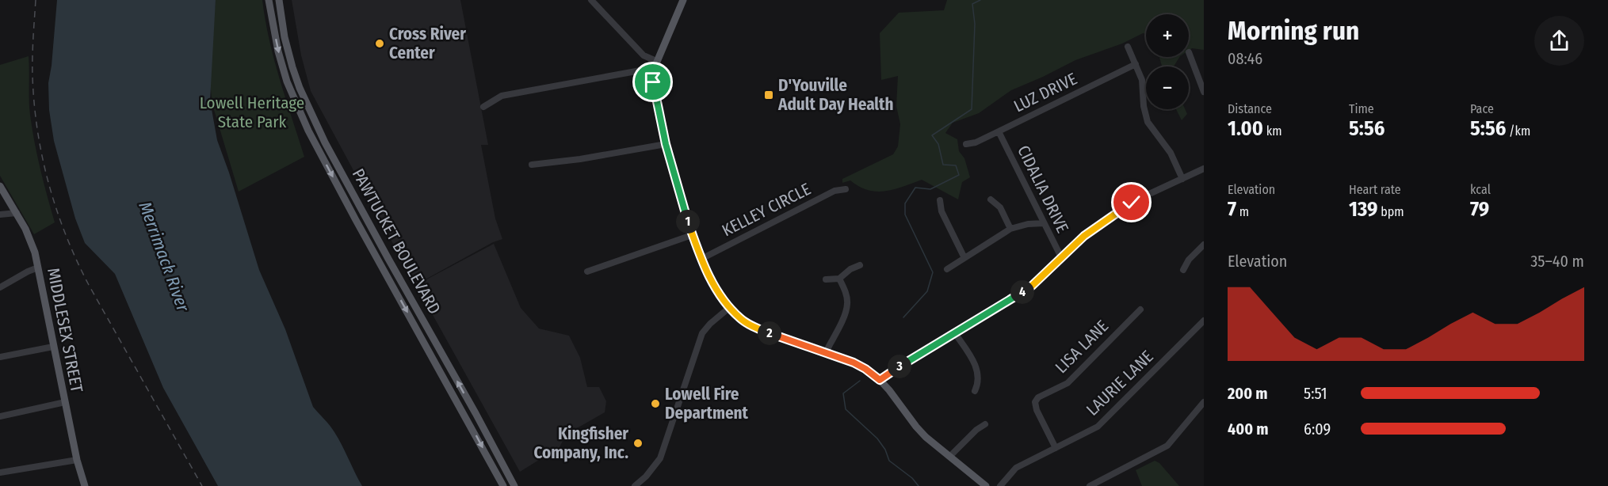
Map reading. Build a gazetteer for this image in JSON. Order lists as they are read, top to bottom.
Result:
{
  "streets": {
    "main road": ["PAWTUCKET BOULEVARD", "MIDDLESEX STREET"],
    "street": [
      "LUZ DRIVE",
      "CIDALIA DRIVE",
      "KELLEY CIRCLE",
      "LISA LANE",
      "LAURIE LANE"
    ]
  },
  "crossings": [
    ["LUZ DRIVE", "CIDALIA DRIVE"],
    ["LISA LANE", "LAURIE LANE"]
  ],
  "water": ["Merrimack River"],
  "parks": ["Lowell Heritage State Park"],
  "places": {
    "other": ["Cross River Center", "Lowell Fire Department", "Kingfisher Company, Inc."],
    "transit": ["D'Youville Adult Day Health"]
  },
  "page": {
    "heading": ["Morning run", "08:46"],
    "map_buttons": ["+", "−"],
    "stats": [
      ["Distance", "1.00 km"],
      ["Time", "5:56"],
      ["Pace", "5:56 /km"],
      ["Elevation", "7 m"],
      ["Heart rate", "139 bpm"],
      ["kcal", "79"]
    ],
    "pins": [
      "1",
      "4",
      "2",
      "3"
    ],
    "chart": ["Elevation", "35–40 m"],
    "list": [
      {
        "name": "200 m",
        "note": "5:51"
      },
      {
        "name": "400 m",
        "note": "6:09"
      }
    ]
  }
}
